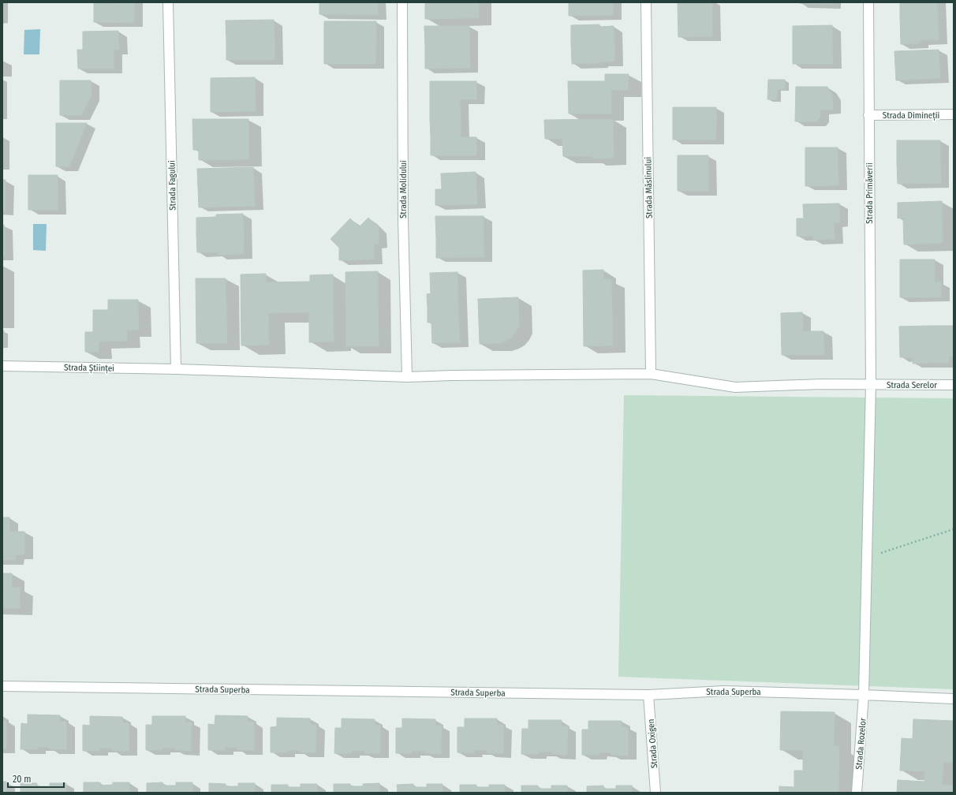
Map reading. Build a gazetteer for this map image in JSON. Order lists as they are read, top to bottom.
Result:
{
  "streets": {
    "street": [
      "Strada Dimineții",
      "Strada Fagului",
      "Strada Măslinului",
      "Strada Molidului",
      "Strada Primăverii",
      "Strada Științei",
      "Strada Serelor",
      "Strada Superba",
      "Strada Oxigen",
      "Strada Rozelor"
    ]
  },
  "crossings": [
    ["Strada Dimineții", "Strada Primăverii"],
    ["Strada Fagului", "Strada Științei"],
    ["Strada Măslinului", "Strada Serelor"],
    ["Strada Molidului", "Strada Științei"],
    ["Strada Molidului", "Strada Serelor"],
    ["Strada Primăverii", "Strada Serelor"],
    ["Strada Primăverii", "Strada Rozelor"],
    ["Strada Științei", "Strada Serelor"],
    ["Strada Superba", "Strada Oxigen"],
    ["Strada Superba", "Strada Rozelor"]
  ],
  "scale_bar": "20 m"
}
